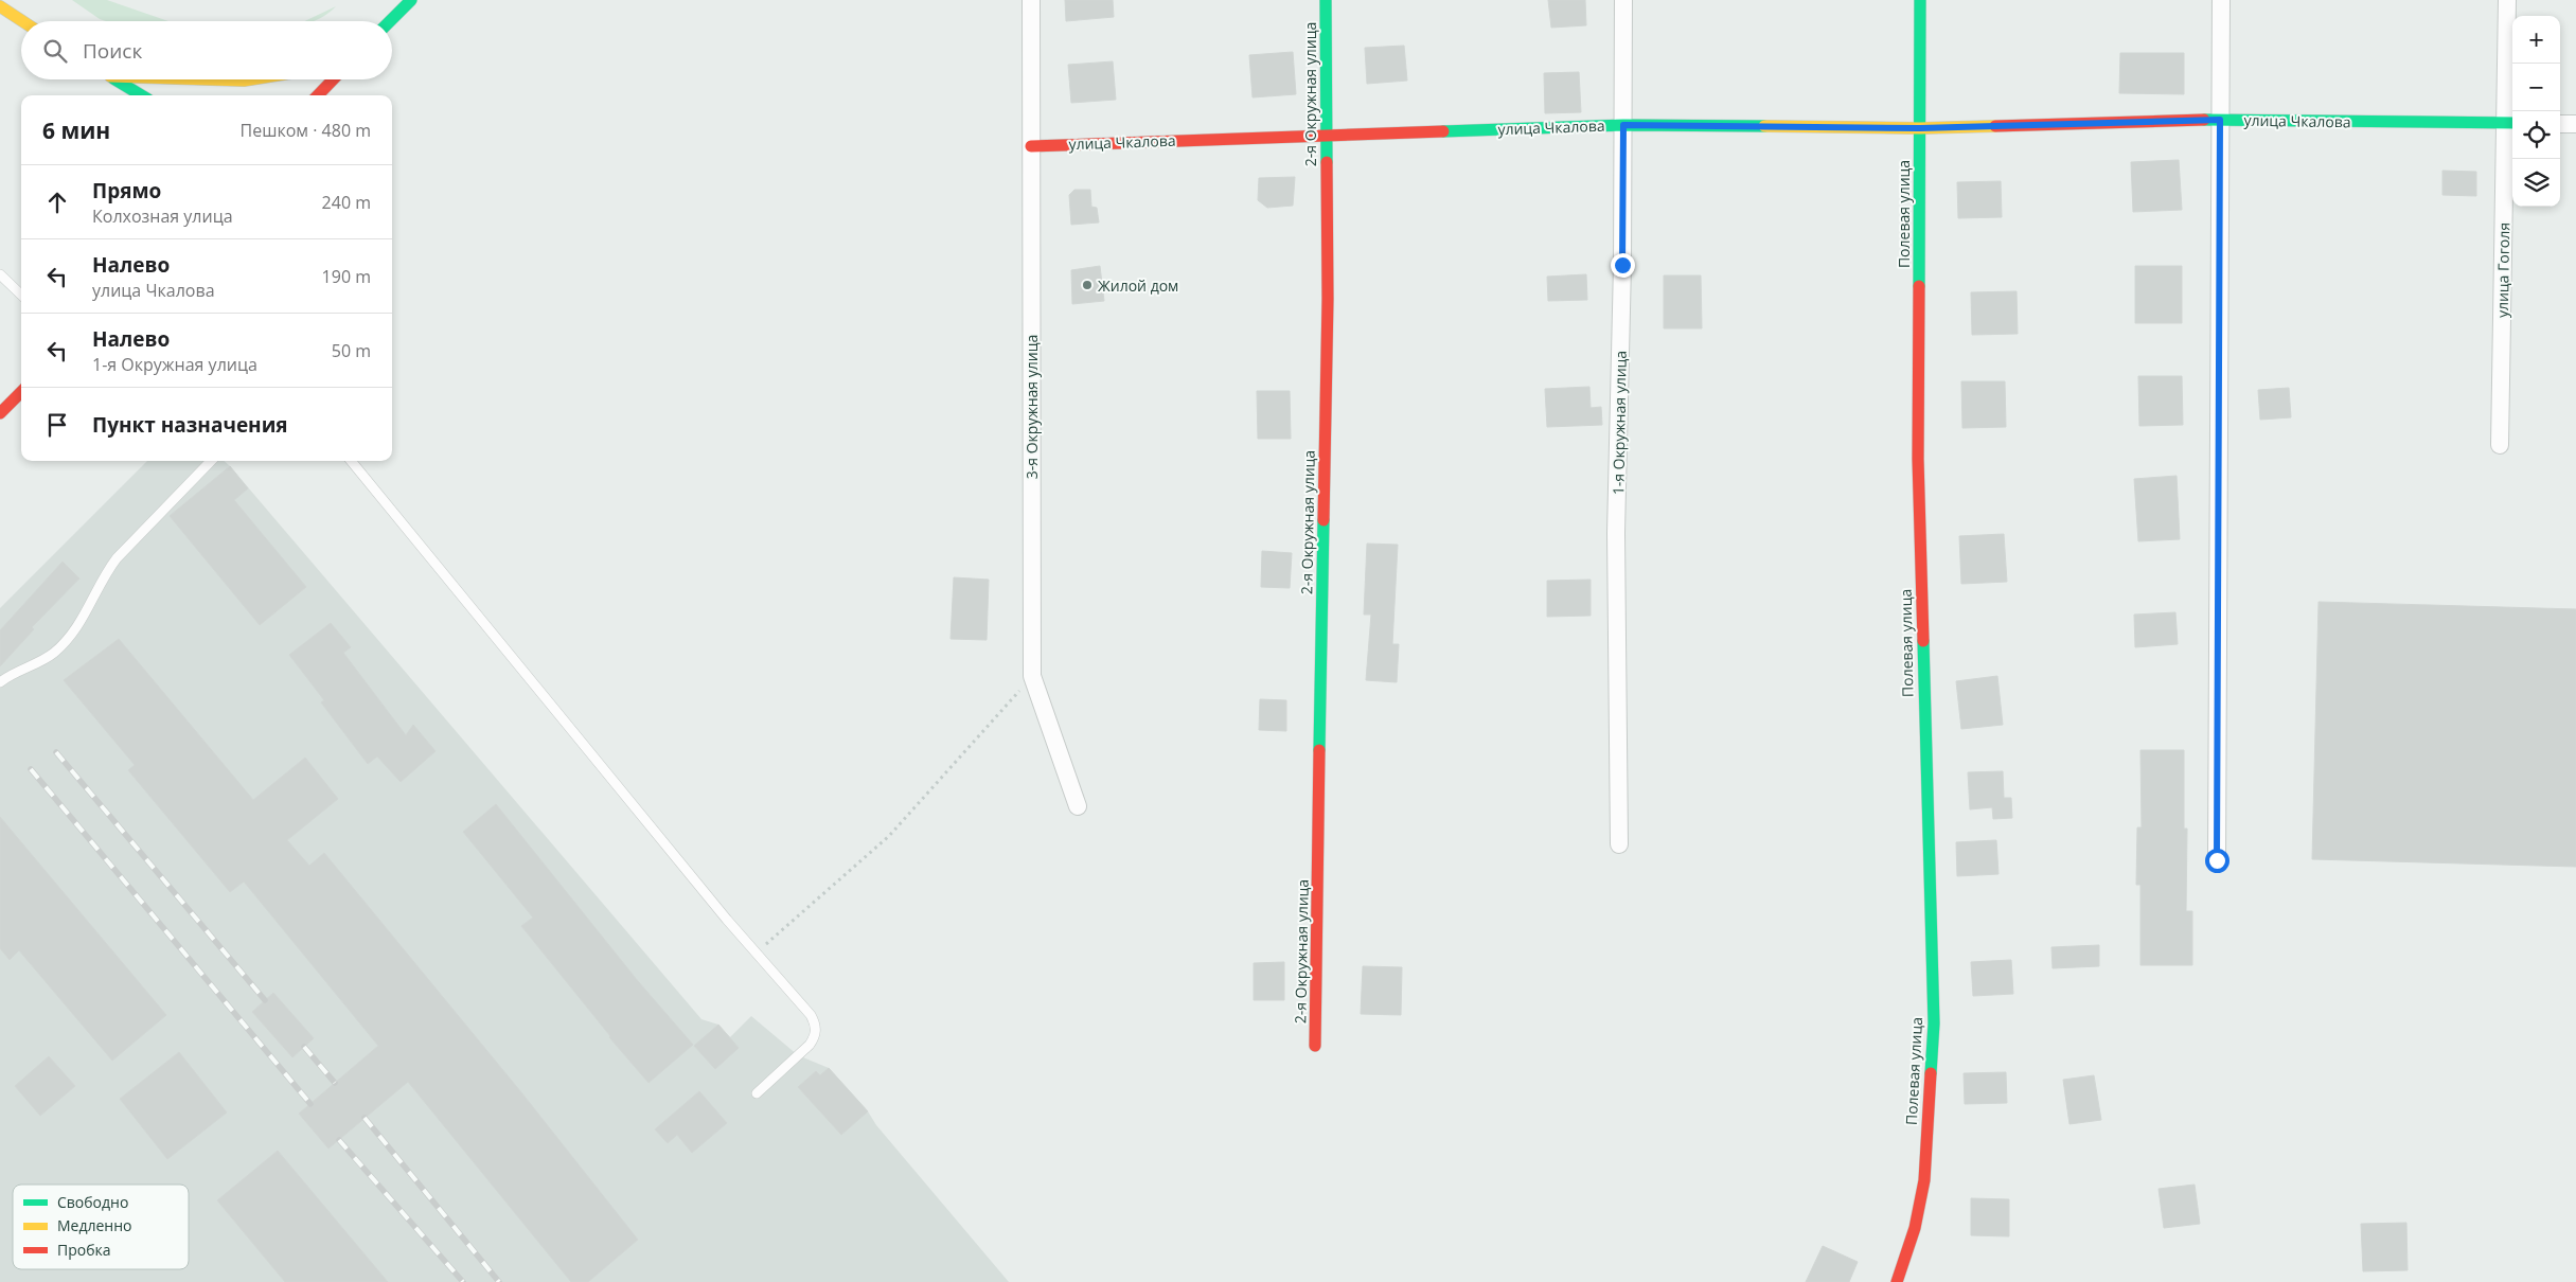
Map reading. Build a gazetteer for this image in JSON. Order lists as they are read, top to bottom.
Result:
{
  "streets": {
    "main road": ["2-я Окружная улица", "улица Чкалова", "Полевая улица"],
    "street": ["улица Гоголя", "3-я Окружная улица", "1-я Окружная улица"]
  },
  "crossings": [
    ["2-я Окружная улица", "улица Чкалова"],
    ["улица Чкалова", "Полевая улица"],
    ["улица Чкалова", "улица Гоголя"],
    ["улица Чкалова", "3-я Окружная улица"],
    ["улица Чкалова", "1-я Окружная улица"]
  ],
  "places": ["Жилой дом"],
  "legend": ["Свободно", "Медленно", "Пробка"],
  "page": {
    "map_buttons": ["+", "−"],
    "search": "Поиск",
    "heading": ["6 мин", "Пешком · 480 m"],
    "list": [
      ["Прямо", "Колхозная улица", "240 m"],
      ["Налево", "улица Чкалова", "190 m"],
      ["Налево", "1-я Окружная улица", "50 m"],
      "Пункт назначения"
    ]
  }
}
